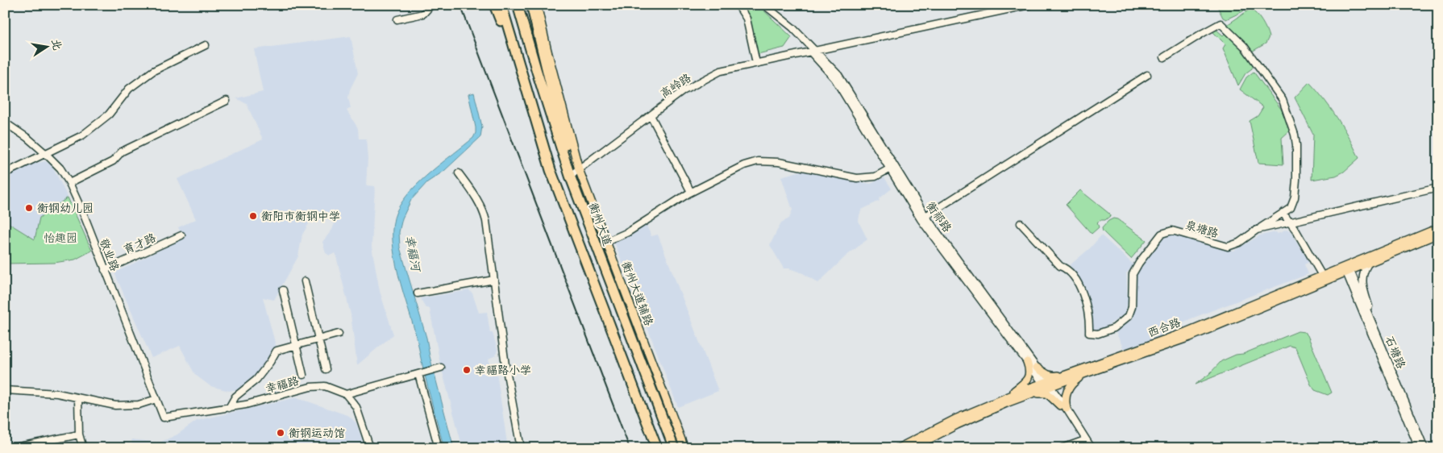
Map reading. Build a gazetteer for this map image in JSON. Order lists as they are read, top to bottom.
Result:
{
  "streets": {
    "highway": ["衡州大道"],
    "main road": ["衡州大道辅路", "西合路"],
    "street": [
      "高岭路",
      "衡祁路",
      "泉塘路",
      "育才路",
      "敬业路",
      "石塘路",
      "幸福路"
    ]
  },
  "crossings": [
    ["高岭路", "衡祁路"],
    ["高岭路", "衡州大道"],
    ["高岭路", "衡州大道辅路"],
    ["衡祁路", "西合路"],
    ["育才路", "敬业路"],
    ["敬业路", "幸福路"],
    ["西合路", "石塘路"]
  ],
  "water": ["幸福河"],
  "parks": ["怡趣园"],
  "places": [
    "衡钢幼儿园",
    "衡阳市衡钢中学",
    "幸福路小学",
    "衡钢运动馆"
  ],
  "north": "right"
}
